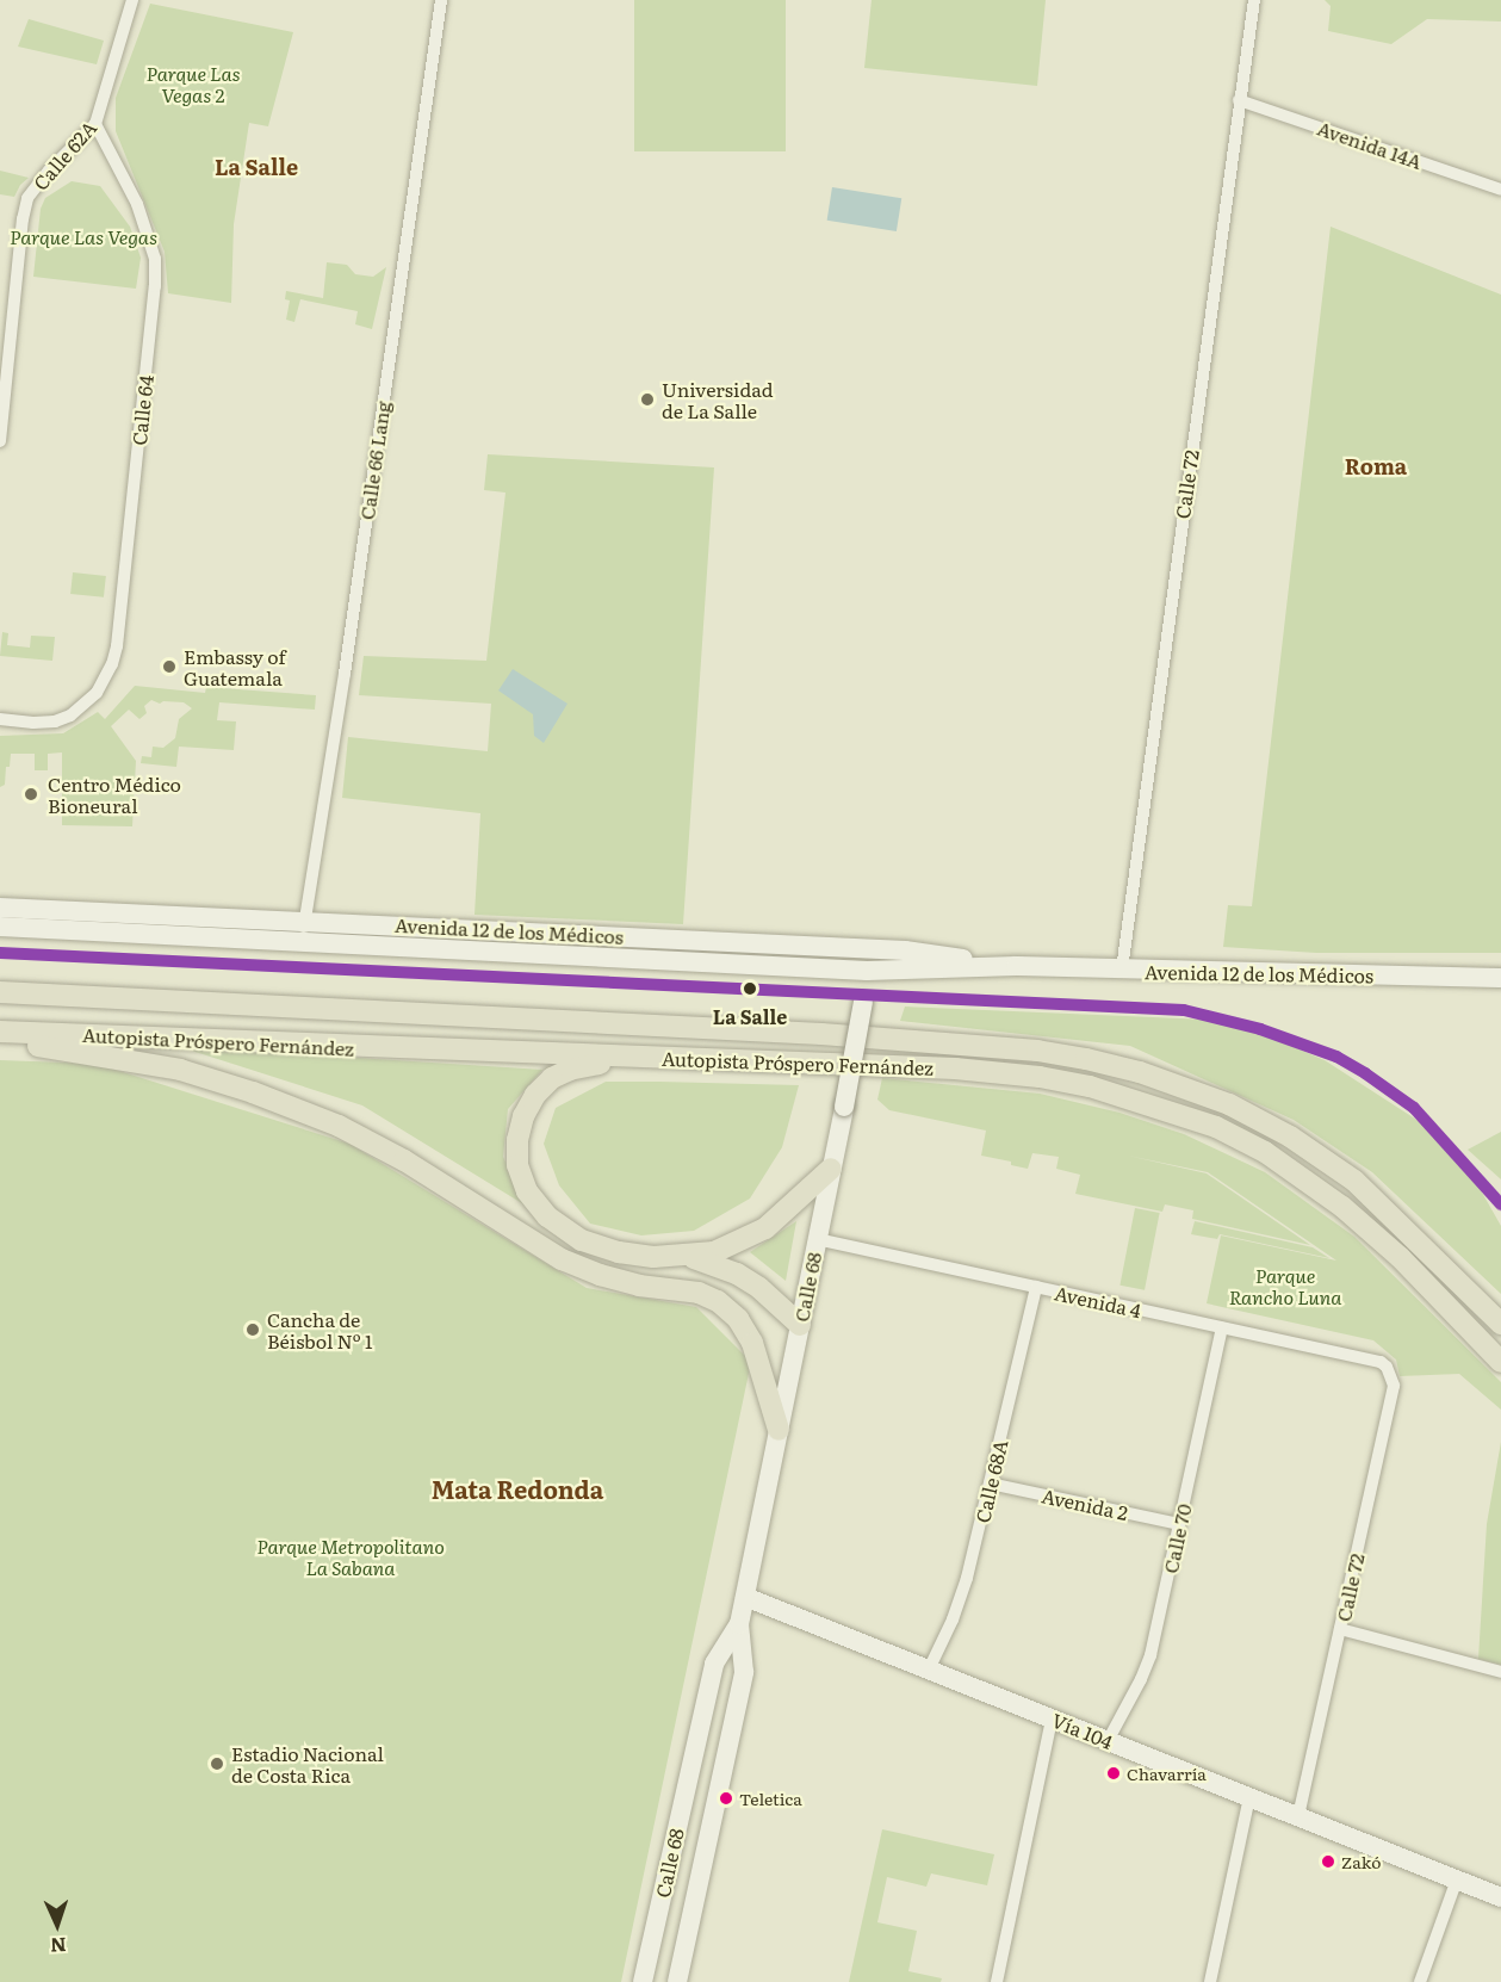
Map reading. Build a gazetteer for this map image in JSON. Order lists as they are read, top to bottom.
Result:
{
  "streets": {
    "highway": ["Autopista Próspero Fernández"],
    "main road": ["Avenida 12 de los Médicos", "Calle 68", "Vía 104"],
    "street": [
      "Avenida 14A",
      "Calle 62A",
      "Calle 64",
      "Calle 66 Lang",
      "Calle 72",
      "Avenida 4",
      "Calle 68A",
      "Avenida 2",
      "Calle 70"
    ]
  },
  "crossings": [
    ["Avenida 14A", "Calle 72"],
    ["Calle 62A", "Calle 64"],
    ["Calle 66 Lang", "Avenida 12 de los Médicos"],
    ["Calle 72", "Avenida 12 de los Médicos"],
    ["Calle 72", "Avenida 4"],
    ["Calle 72", "Vía 104"],
    ["Avenida 12 de los Médicos", "Calle 68"],
    ["Calle 68", "Avenida 4"],
    ["Calle 68", "Vía 104"],
    ["Avenida 4", "Calle 68A"],
    ["Avenida 4", "Calle 70"],
    ["Calle 68A", "Avenida 2"],
    ["Calle 68A", "Vía 104"],
    ["Avenida 2", "Calle 70"],
    ["Calle 70", "Vía 104"]
  ],
  "districts": ["La Salle", "Roma", "Mata Redonda"],
  "parks": [
    "Parque Las Vegas 2",
    "Parque Las Vegas",
    "Parque Rancho Luna",
    "Parque Metropolitano La Sabana"
  ],
  "places": [
    "Universidad de La Salle",
    "Embassy of Guatemala",
    "Centro Médico Bioneural",
    "La Salle",
    "Cancha de Béisbol Nº 1",
    "Estadio Nacional de Costa Rica",
    "Chavarría",
    "Teletica",
    "Zakó"
  ],
  "lines": ["rail line 1"],
  "north": "bottom"
}
